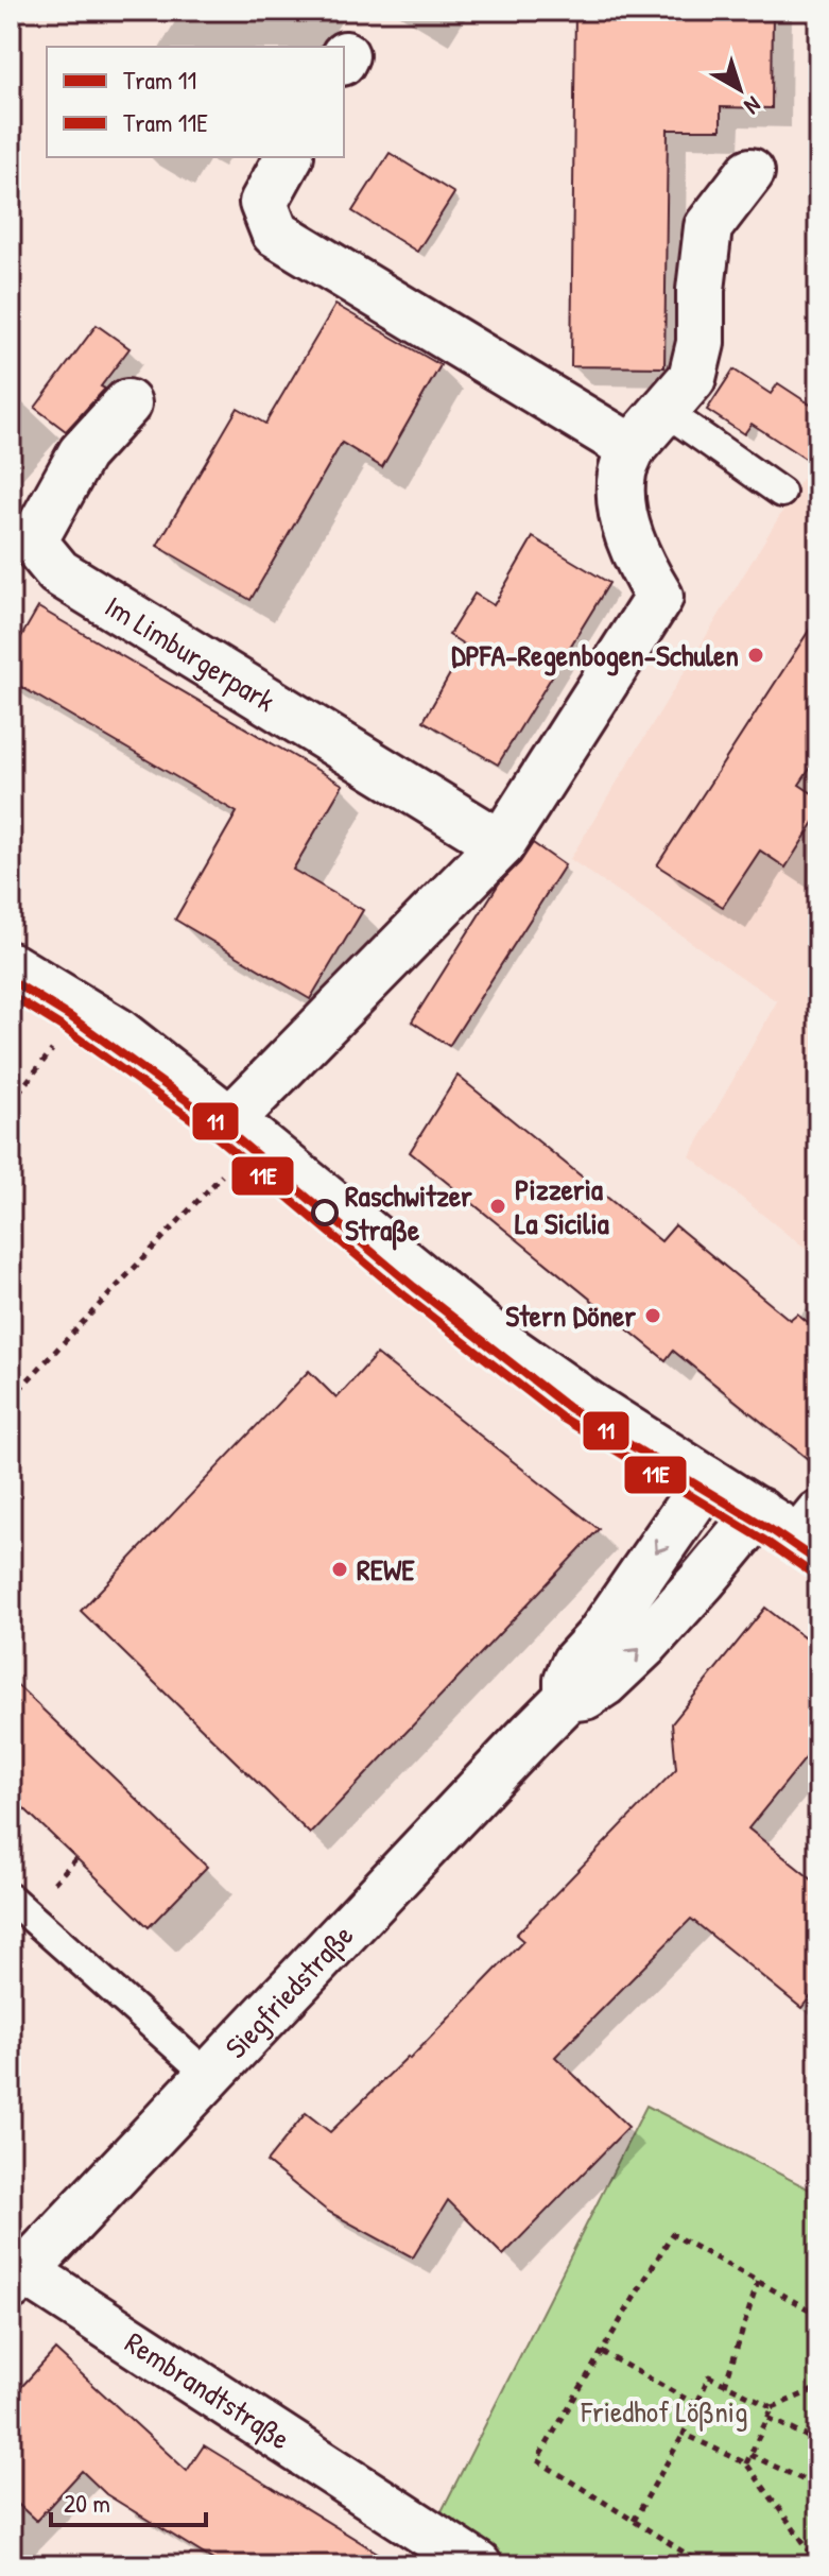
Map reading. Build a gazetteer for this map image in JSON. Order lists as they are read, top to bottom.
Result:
{
  "streets": {
    "street": ["Im Limburgerpark", "Siegfriedstraße", "Rembrandtstraße"]
  },
  "crossings": [
    ["Siegfriedstraße", "Rembrandtstraße"]
  ],
  "parks": ["Friedhof Lößnig"],
  "places": [
    "DPFA-Regenbogen-Schulen",
    "Pizzeria La Sicilia",
    "Raschwitzer Straße",
    "Stern Döner",
    "REWE"
  ],
  "lines": ["tram line 11", "tram line 11E"],
  "legend": ["Tram 11", "Tram 11E"],
  "scale_bar": "20 m",
  "north": "bottom right"
}
